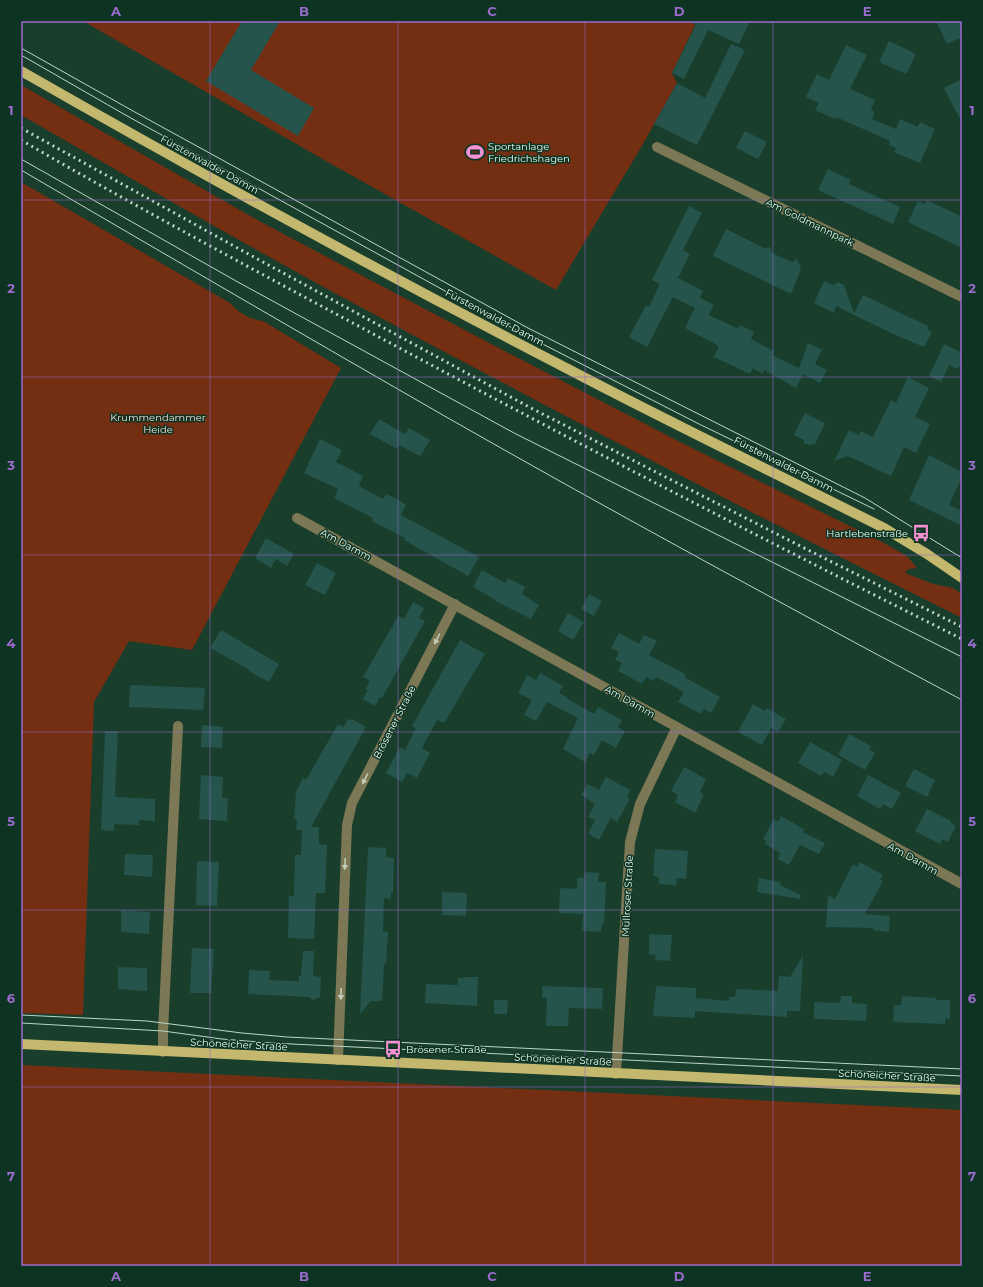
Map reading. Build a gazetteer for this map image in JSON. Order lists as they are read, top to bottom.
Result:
{
  "streets": {
    "main road": ["Fürstenwalder Damm", "Schöneicher Straße"],
    "street": [
      "Am Goldmannpark",
      "Am Damm",
      "Brösener Straße",
      "Müllroser Straße"
    ]
  },
  "crossings": [
    ["Am Damm", "Brösener Straße"],
    ["Am Damm", "Müllroser Straße"],
    ["Brösener Straße", "Schöneicher Straße"],
    ["Müllroser Straße", "Schöneicher Straße"]
  ],
  "one_way": ["Brösener Straße"],
  "parks": ["Krummendammer Heide"],
  "places": {
    "sports": ["Sportanlage Friedrichshagen"],
    "bus stop": ["Hartlebenstraße", "Brösener Straße"]
  },
  "grid": {
    "columns": [
      "A",
      "B",
      "C",
      "D",
      "E"
    ],
    "rows": [
      "1",
      "2",
      "3",
      "4",
      "5",
      "6",
      "7"
    ]
  }
}
